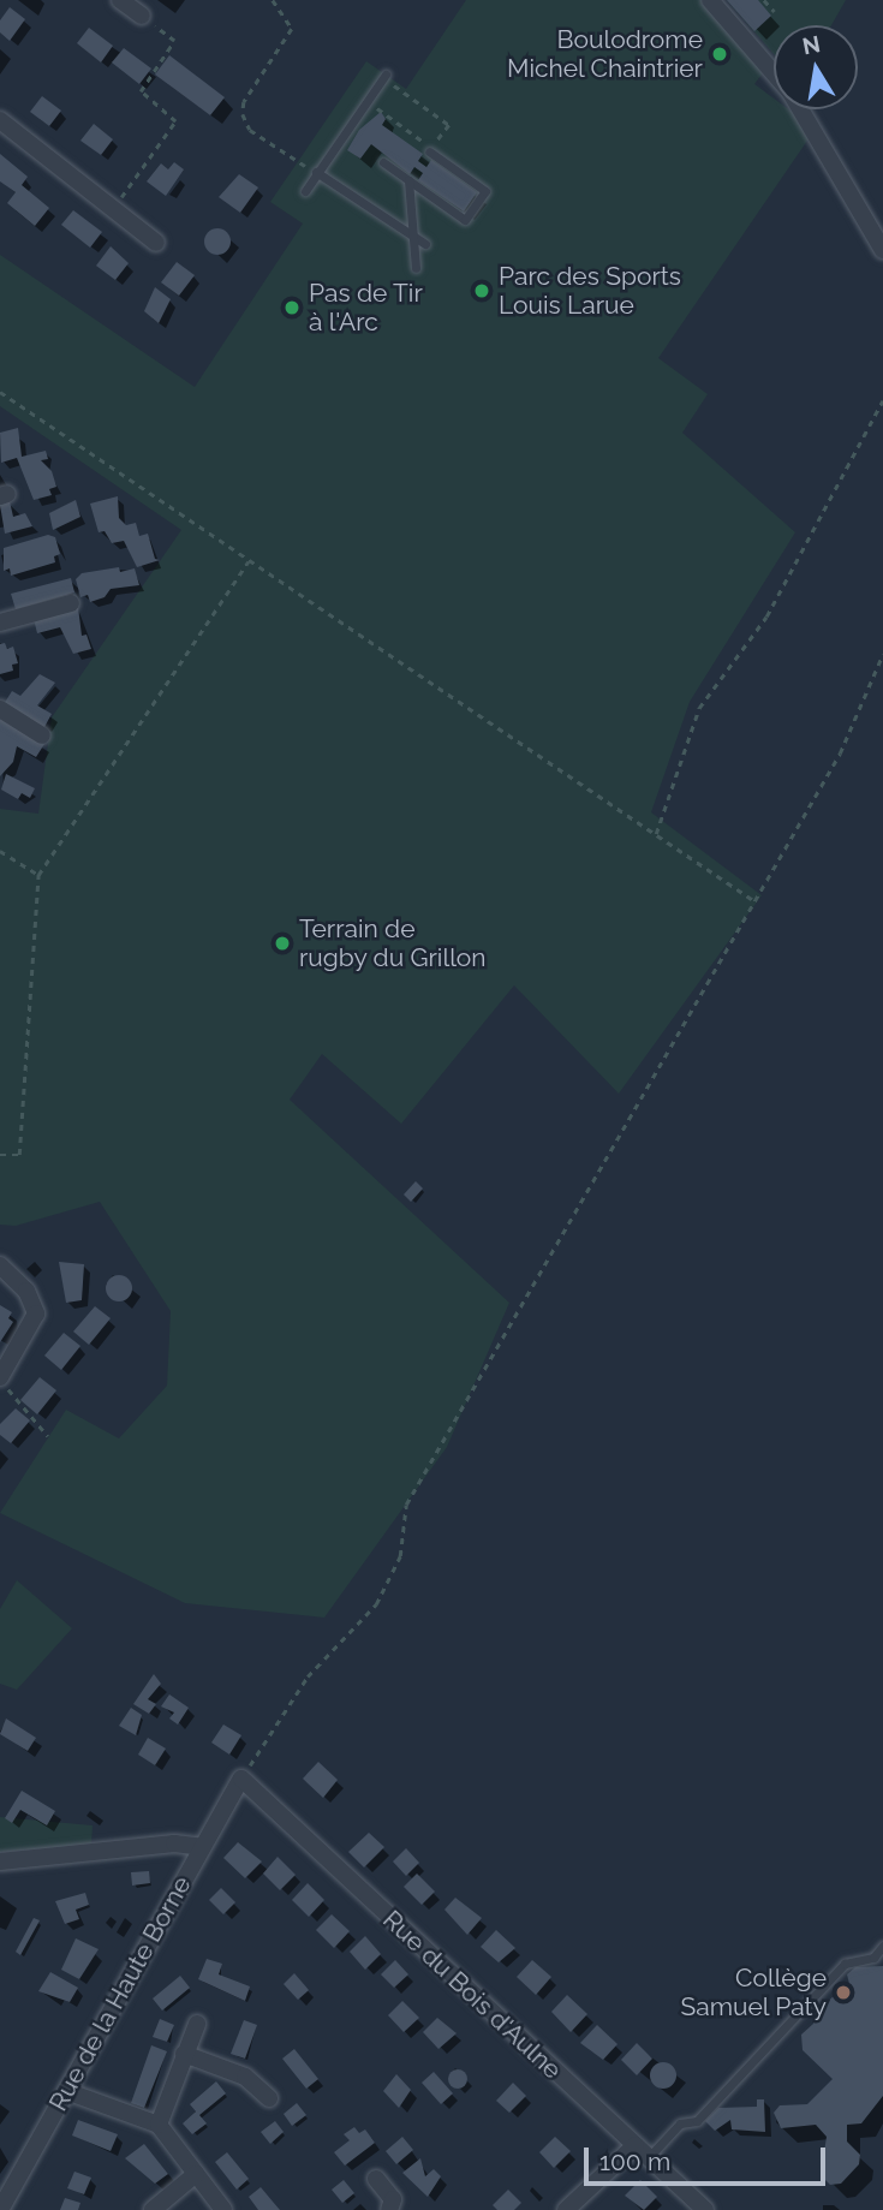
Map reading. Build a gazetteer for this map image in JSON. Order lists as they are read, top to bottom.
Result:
{
  "streets": {
    "street": ["Rue de la Haute Borne", "Rue du Bois d'Aulne"]
  },
  "crossings": [
    ["Rue de la Haute Borne", "Rue du Bois d'Aulne"]
  ],
  "places": [
    "Boulodrome Michel Chaintrier",
    "Parc des Sports Louis Larue",
    "Pas de Tir à l'Arc",
    "Terrain de rugby du Grillon",
    "Collège Samuel Paty"
  ],
  "scale_bar": "100 m",
  "north": "top"
}
